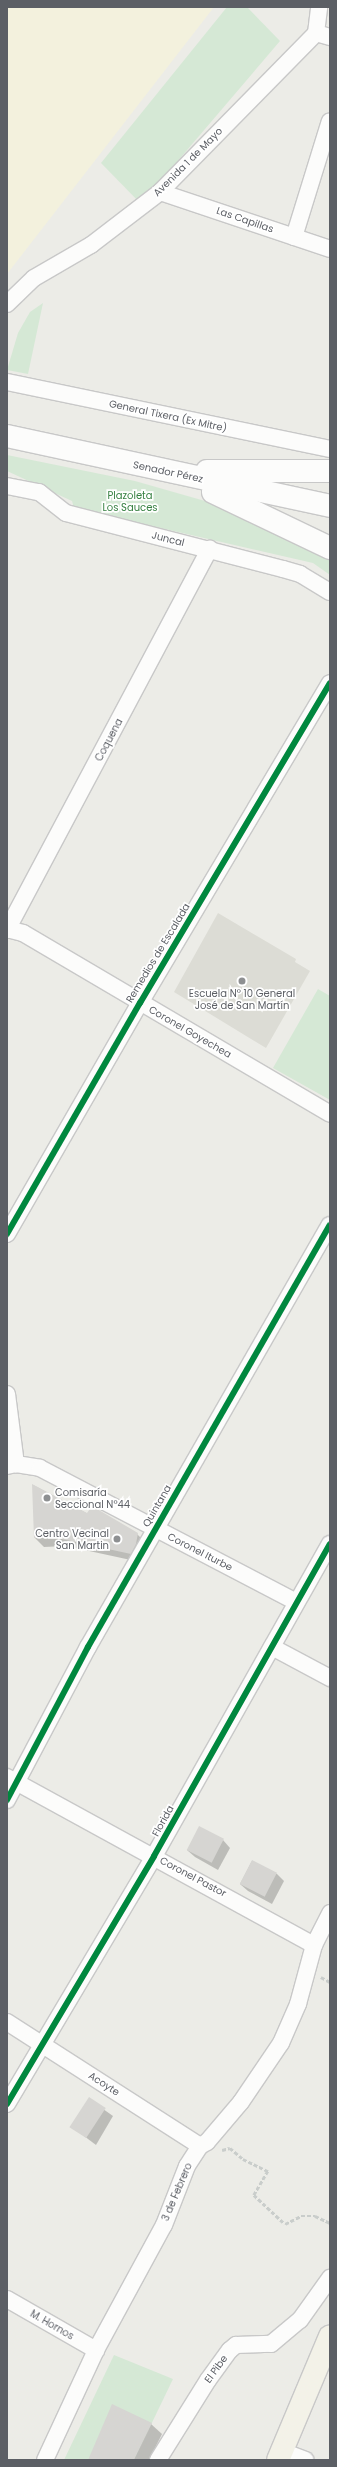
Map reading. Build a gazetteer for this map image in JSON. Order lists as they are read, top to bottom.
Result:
{
  "streets": {
    "main road": ["Senador Pérez"],
    "street": [
      "Avenida 1 de Mayo",
      "Las Capillas",
      "General Tixera (Ex Mitre)",
      "Juncal",
      "Coquena",
      "Remedios de Escalada",
      "Coronel Goyechea",
      "Quintana",
      "Coronel Iturbe",
      "Florida",
      "Coronel Pastor",
      "Acoyte",
      "3 de Febrero",
      "M. Hornos",
      "El Pibe"
    ]
  },
  "crossings": [
    ["Avenida 1 de Mayo", "Las Capillas"],
    ["Juncal", "Coquena"],
    ["Coquena", "Coronel Goyechea"],
    ["Remedios de Escalada", "Coronel Goyechea"],
    ["Quintana", "Coronel Iturbe"],
    ["Quintana", "Coronel Pastor"],
    ["Coronel Iturbe", "Florida"],
    ["Florida", "Coronel Pastor"],
    ["Florida", "Acoyte"],
    ["Coronel Pastor", "3 de Febrero"],
    ["Acoyte", "3 de Febrero"],
    ["3 de Febrero", "M. Hornos"]
  ],
  "parks": ["Plazoleta Los Sauces"],
  "places": ["Escuela N° 10 General José de San Martín", "Comisaría Seccional N°44", "Centro Vecinal San Martin"]
}
